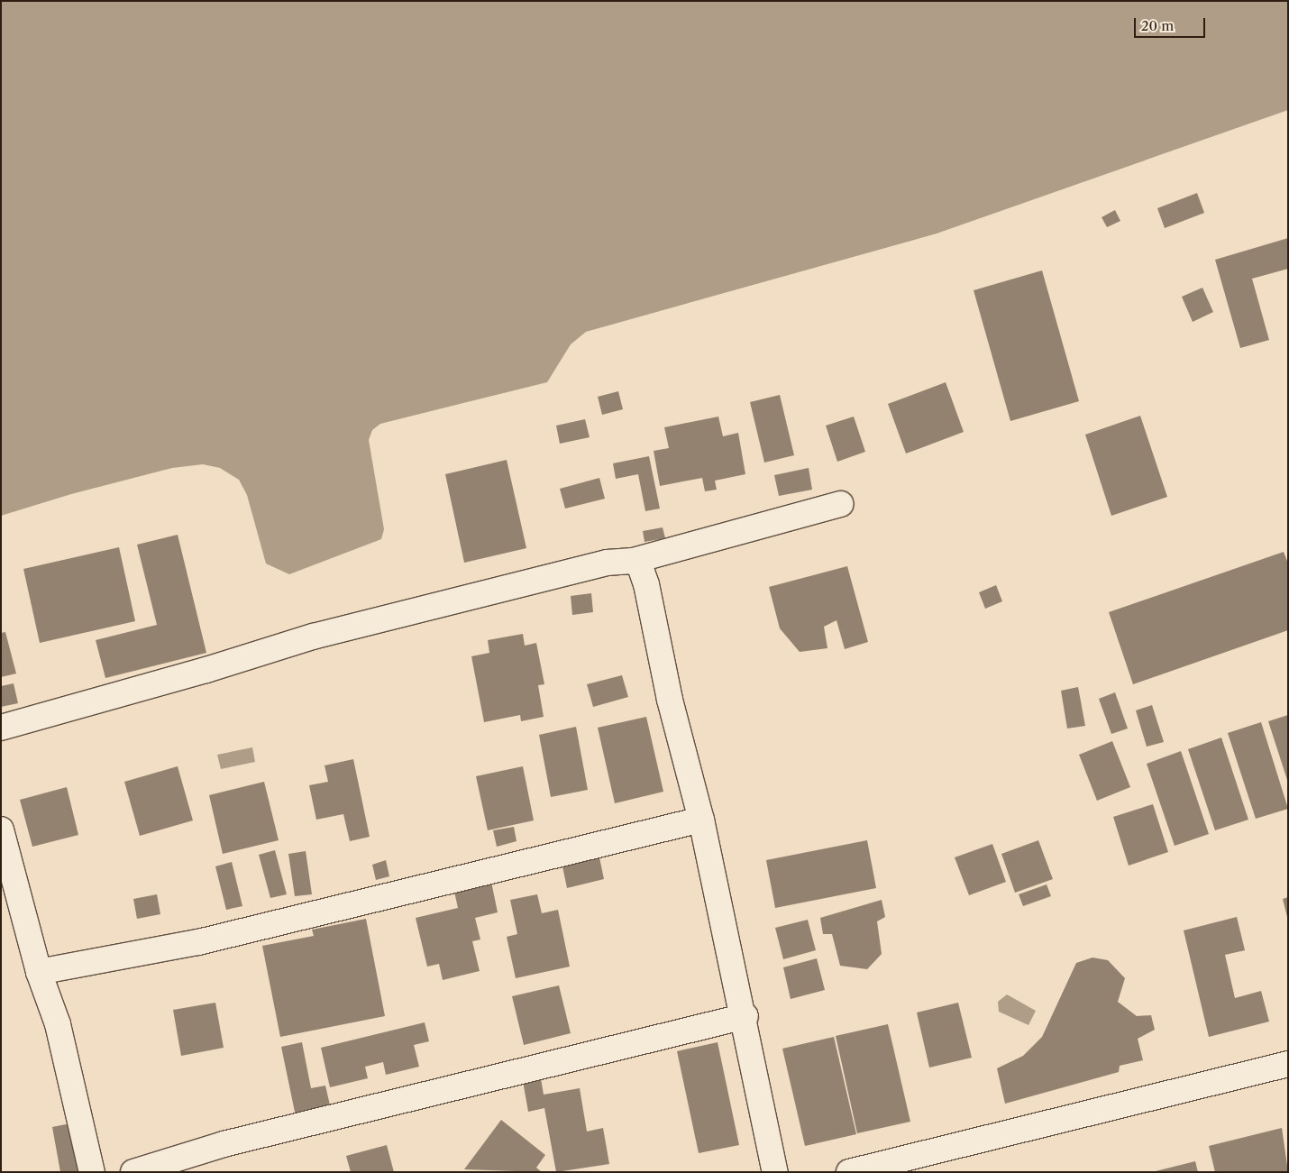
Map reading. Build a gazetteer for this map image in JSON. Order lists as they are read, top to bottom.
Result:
{
  "scale_bar": "20 m"
}
